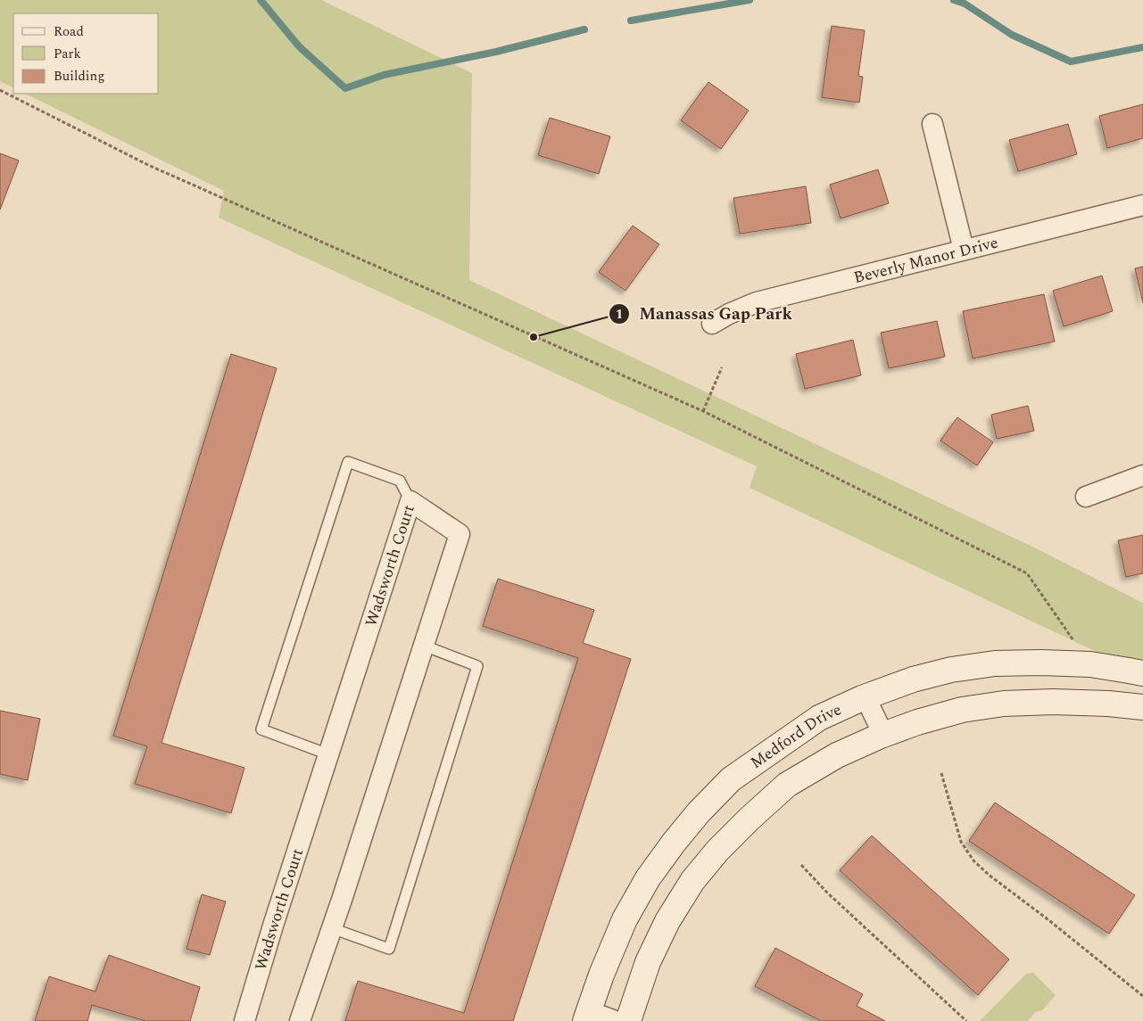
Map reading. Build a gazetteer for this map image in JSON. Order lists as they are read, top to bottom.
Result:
{
  "streets": {
    "street": ["Beverly Manor Drive", "Wadsworth Court", "Medford Drive"]
  },
  "places": ["Manassas Gap Park"],
  "legend": ["Road", "Park", "Building"]
}
